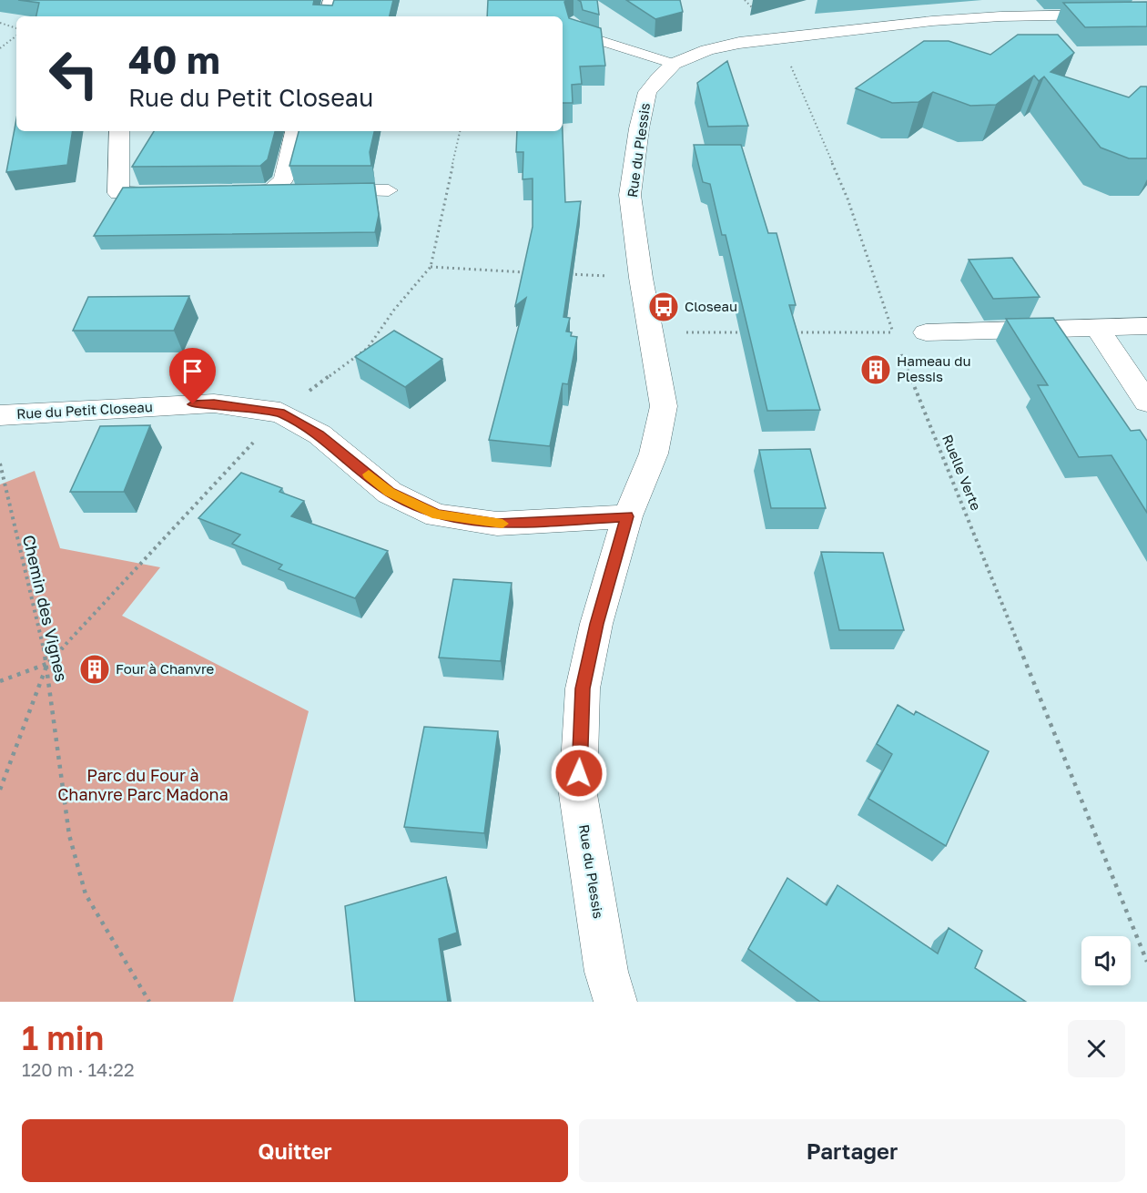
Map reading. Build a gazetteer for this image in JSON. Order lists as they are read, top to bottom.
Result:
{
  "streets": {
    "street": ["Rue du Plessis", "Rue du Petit Closeau"],
    "path": ["Ruelle Verte", "Chemin des Vignes"]
  },
  "crossings": [
    ["Rue du Plessis", "Rue du Petit Closeau"]
  ],
  "parks": ["Parc du Four à Chanvre Parc Madona"],
  "places": {
    "bus stop": ["Closeau"],
    "building": ["Hameau du Plessis", "Four à Chanvre"]
  },
  "page": {
    "turn": ["40 m", "Rue du Petit Closeau"],
    "heading": ["1 min", "120 m · 14:22"],
    "buttons": ["Quitter", "Partager"]
  }
}
